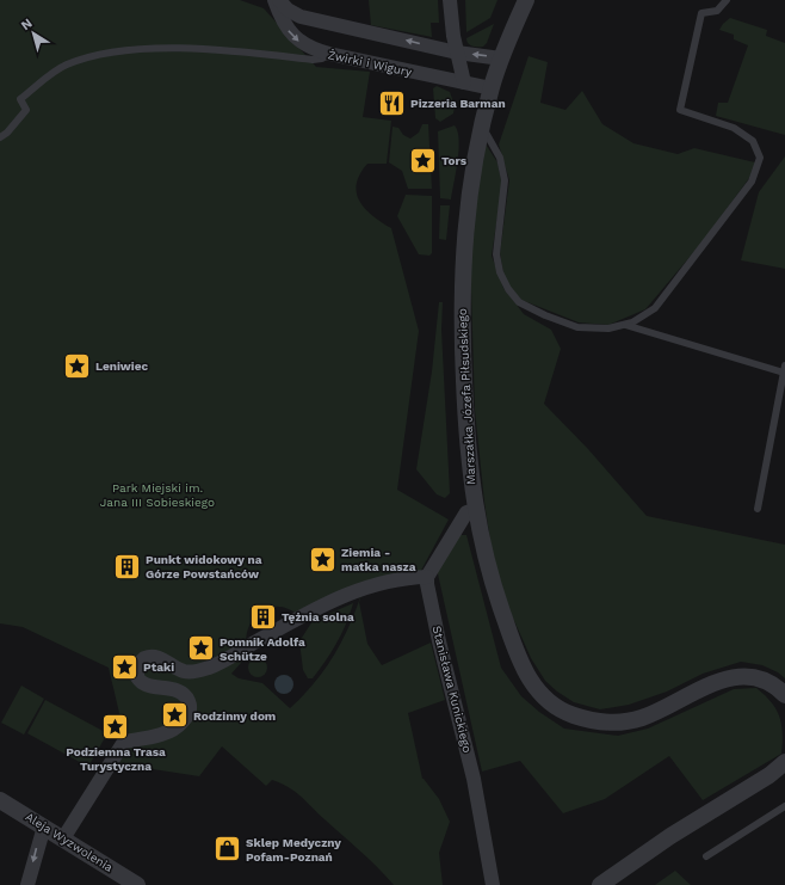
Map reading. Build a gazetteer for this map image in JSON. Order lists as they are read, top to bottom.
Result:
{
  "streets": {
    "street": [
      "Żwirki i Wigury",
      "Marszałka Józefa Piłsudskiego",
      "Stanisława Kunickiego",
      "Aleja Wyzwolenia"
    ]
  },
  "crossings": [
    ["Żwirki i Wigury", "Marszałka Józefa Piłsudskiego"]
  ],
  "parks": ["Park Miejski im. Jana III Sobieskiego"],
  "places": {
    "restaurant": ["Pizzeria Barman"],
    "place": [
      "Tors",
      "Leniwiec",
      "Ziemia - matka nasza",
      "Pomnik Adolfa Schütze",
      "Ptaki",
      "Rodzinny dom",
      "Podziemna Trasa Turystyczna"
    ],
    "building": ["Punkt widokowy na Górze Powstańców", "Tężnia solna"],
    "shop": ["Sklep Medyczny Pofam-Poznań"]
  },
  "north": "top left"
}
